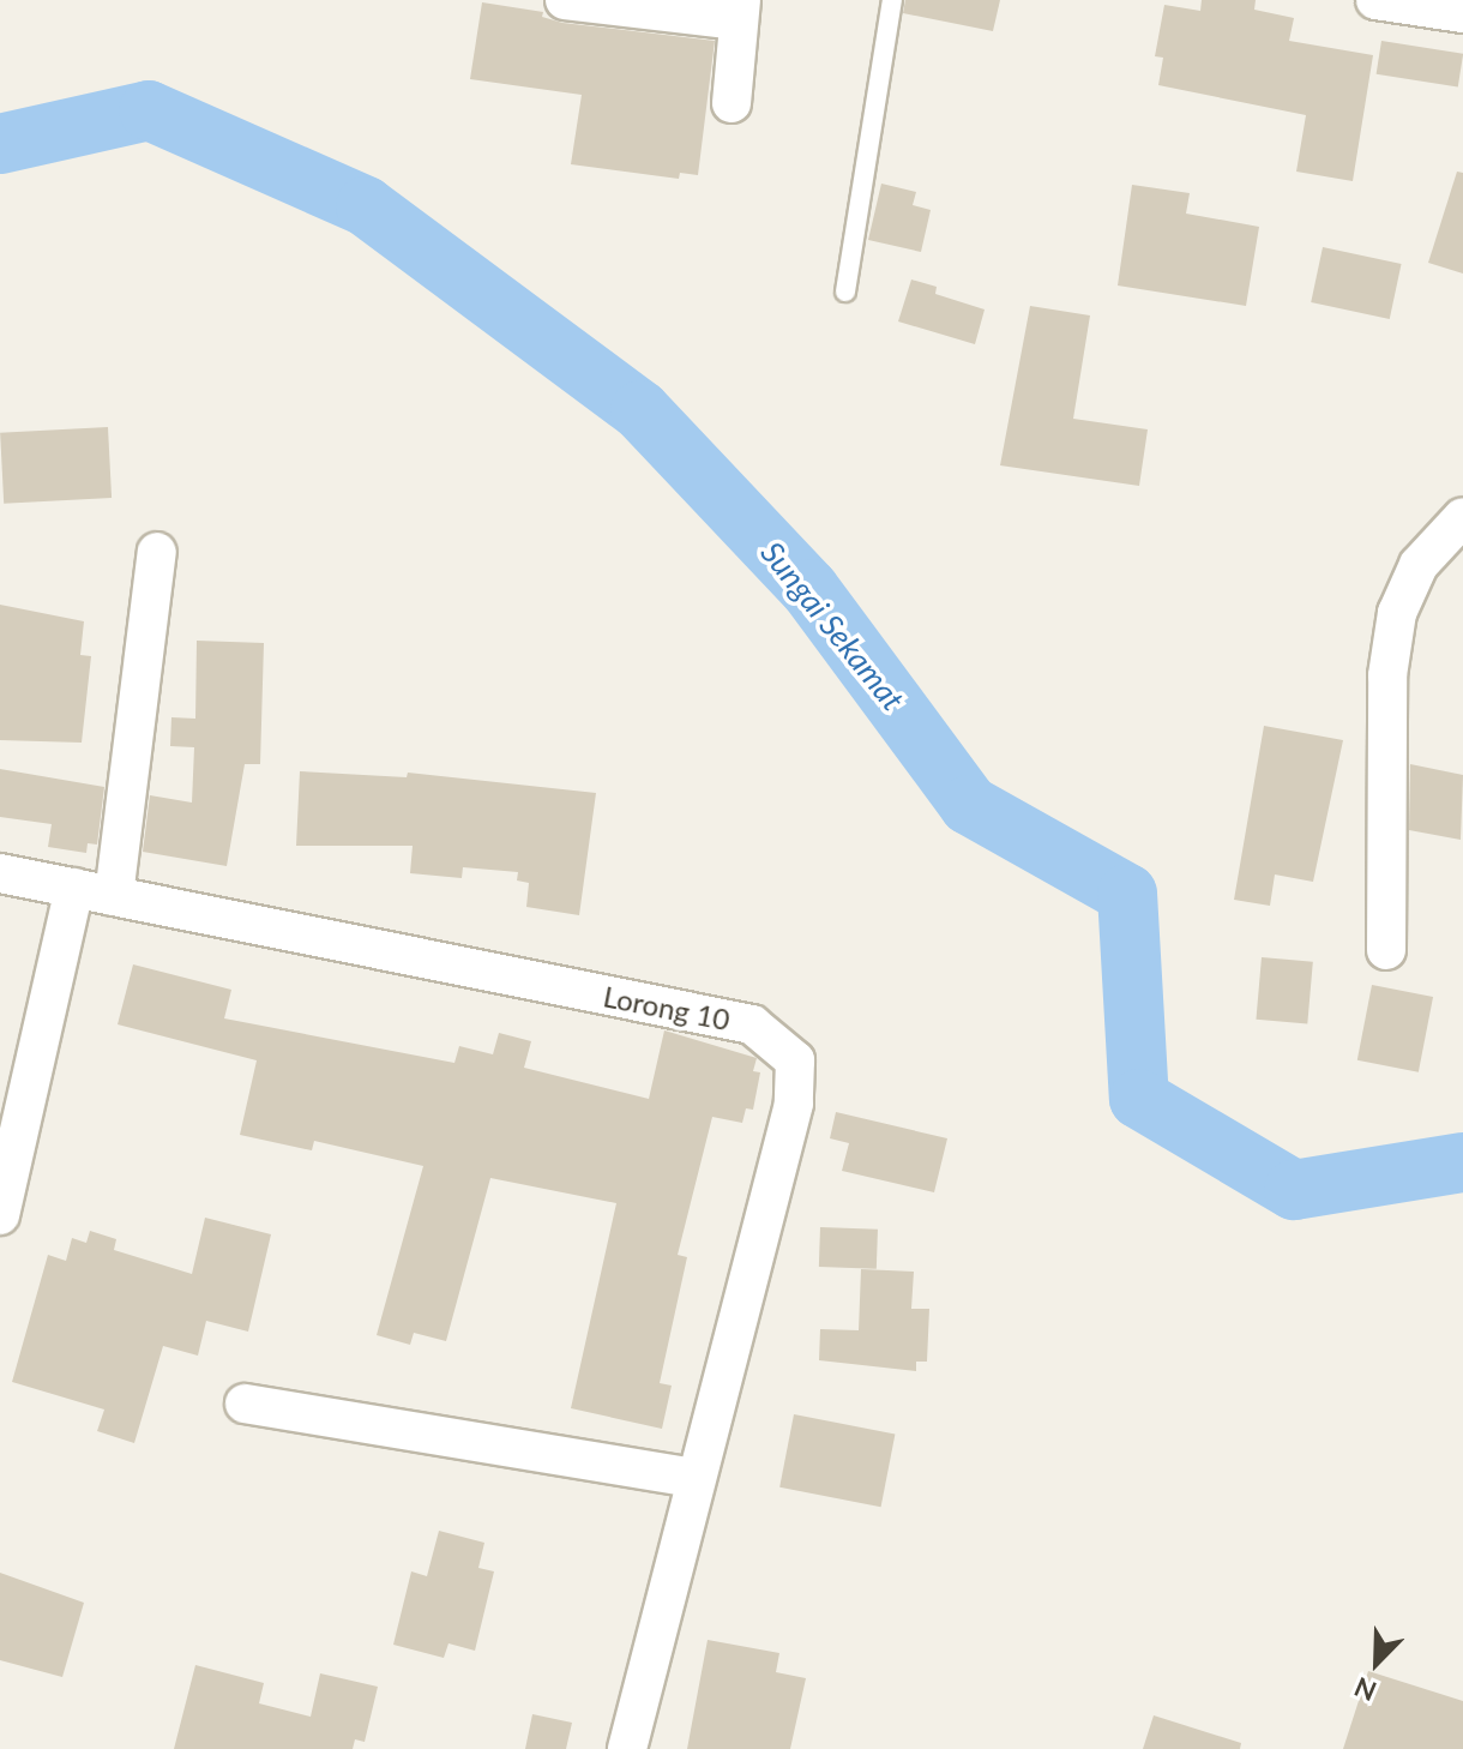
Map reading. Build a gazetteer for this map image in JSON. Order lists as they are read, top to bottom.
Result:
{
  "streets": {
    "street": ["Lorong 10"]
  },
  "water": ["Sungai Sekamat"],
  "north": "bottom left"
}
